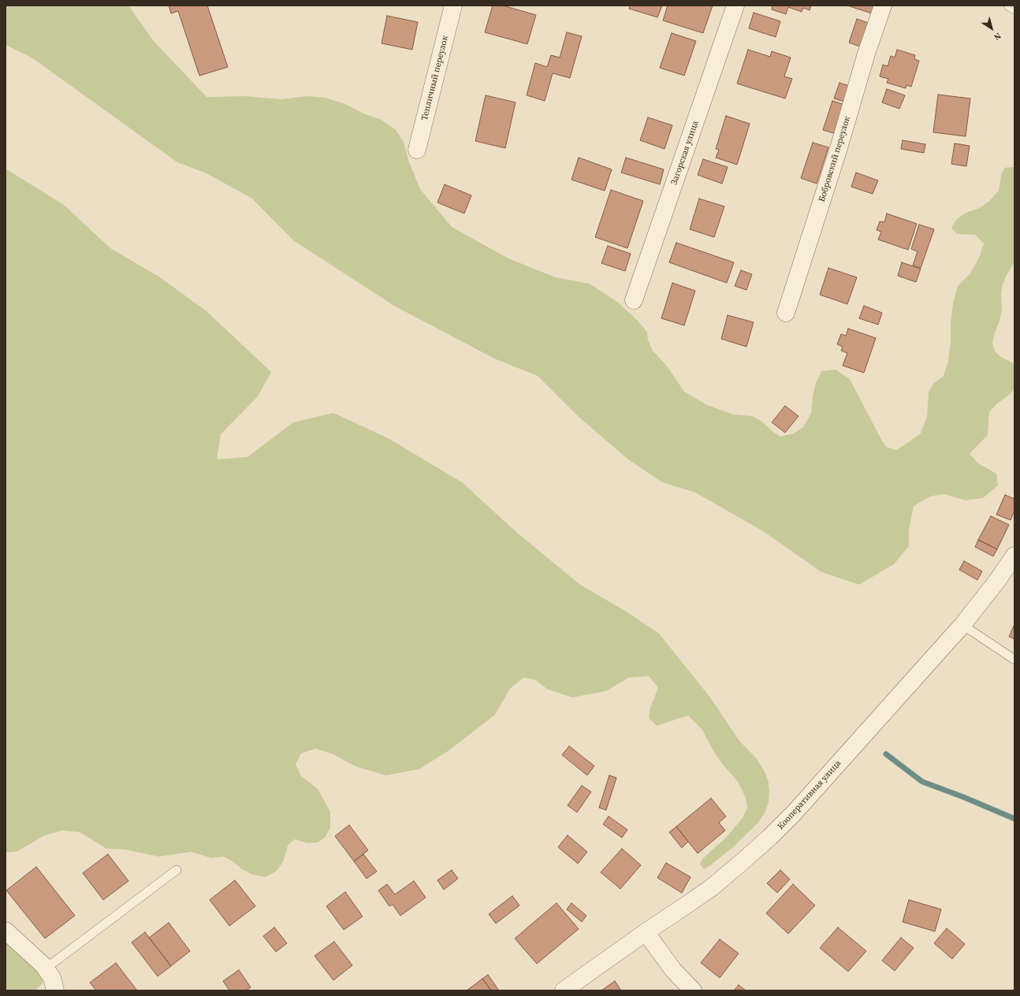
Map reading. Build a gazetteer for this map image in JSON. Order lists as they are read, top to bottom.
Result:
{
  "streets": {
    "street": [
      "Тепличный переулок",
      "Загорская улица",
      "Бобровский переулок",
      "Кооперативная улица"
    ]
  },
  "north": "bottom right"
}
